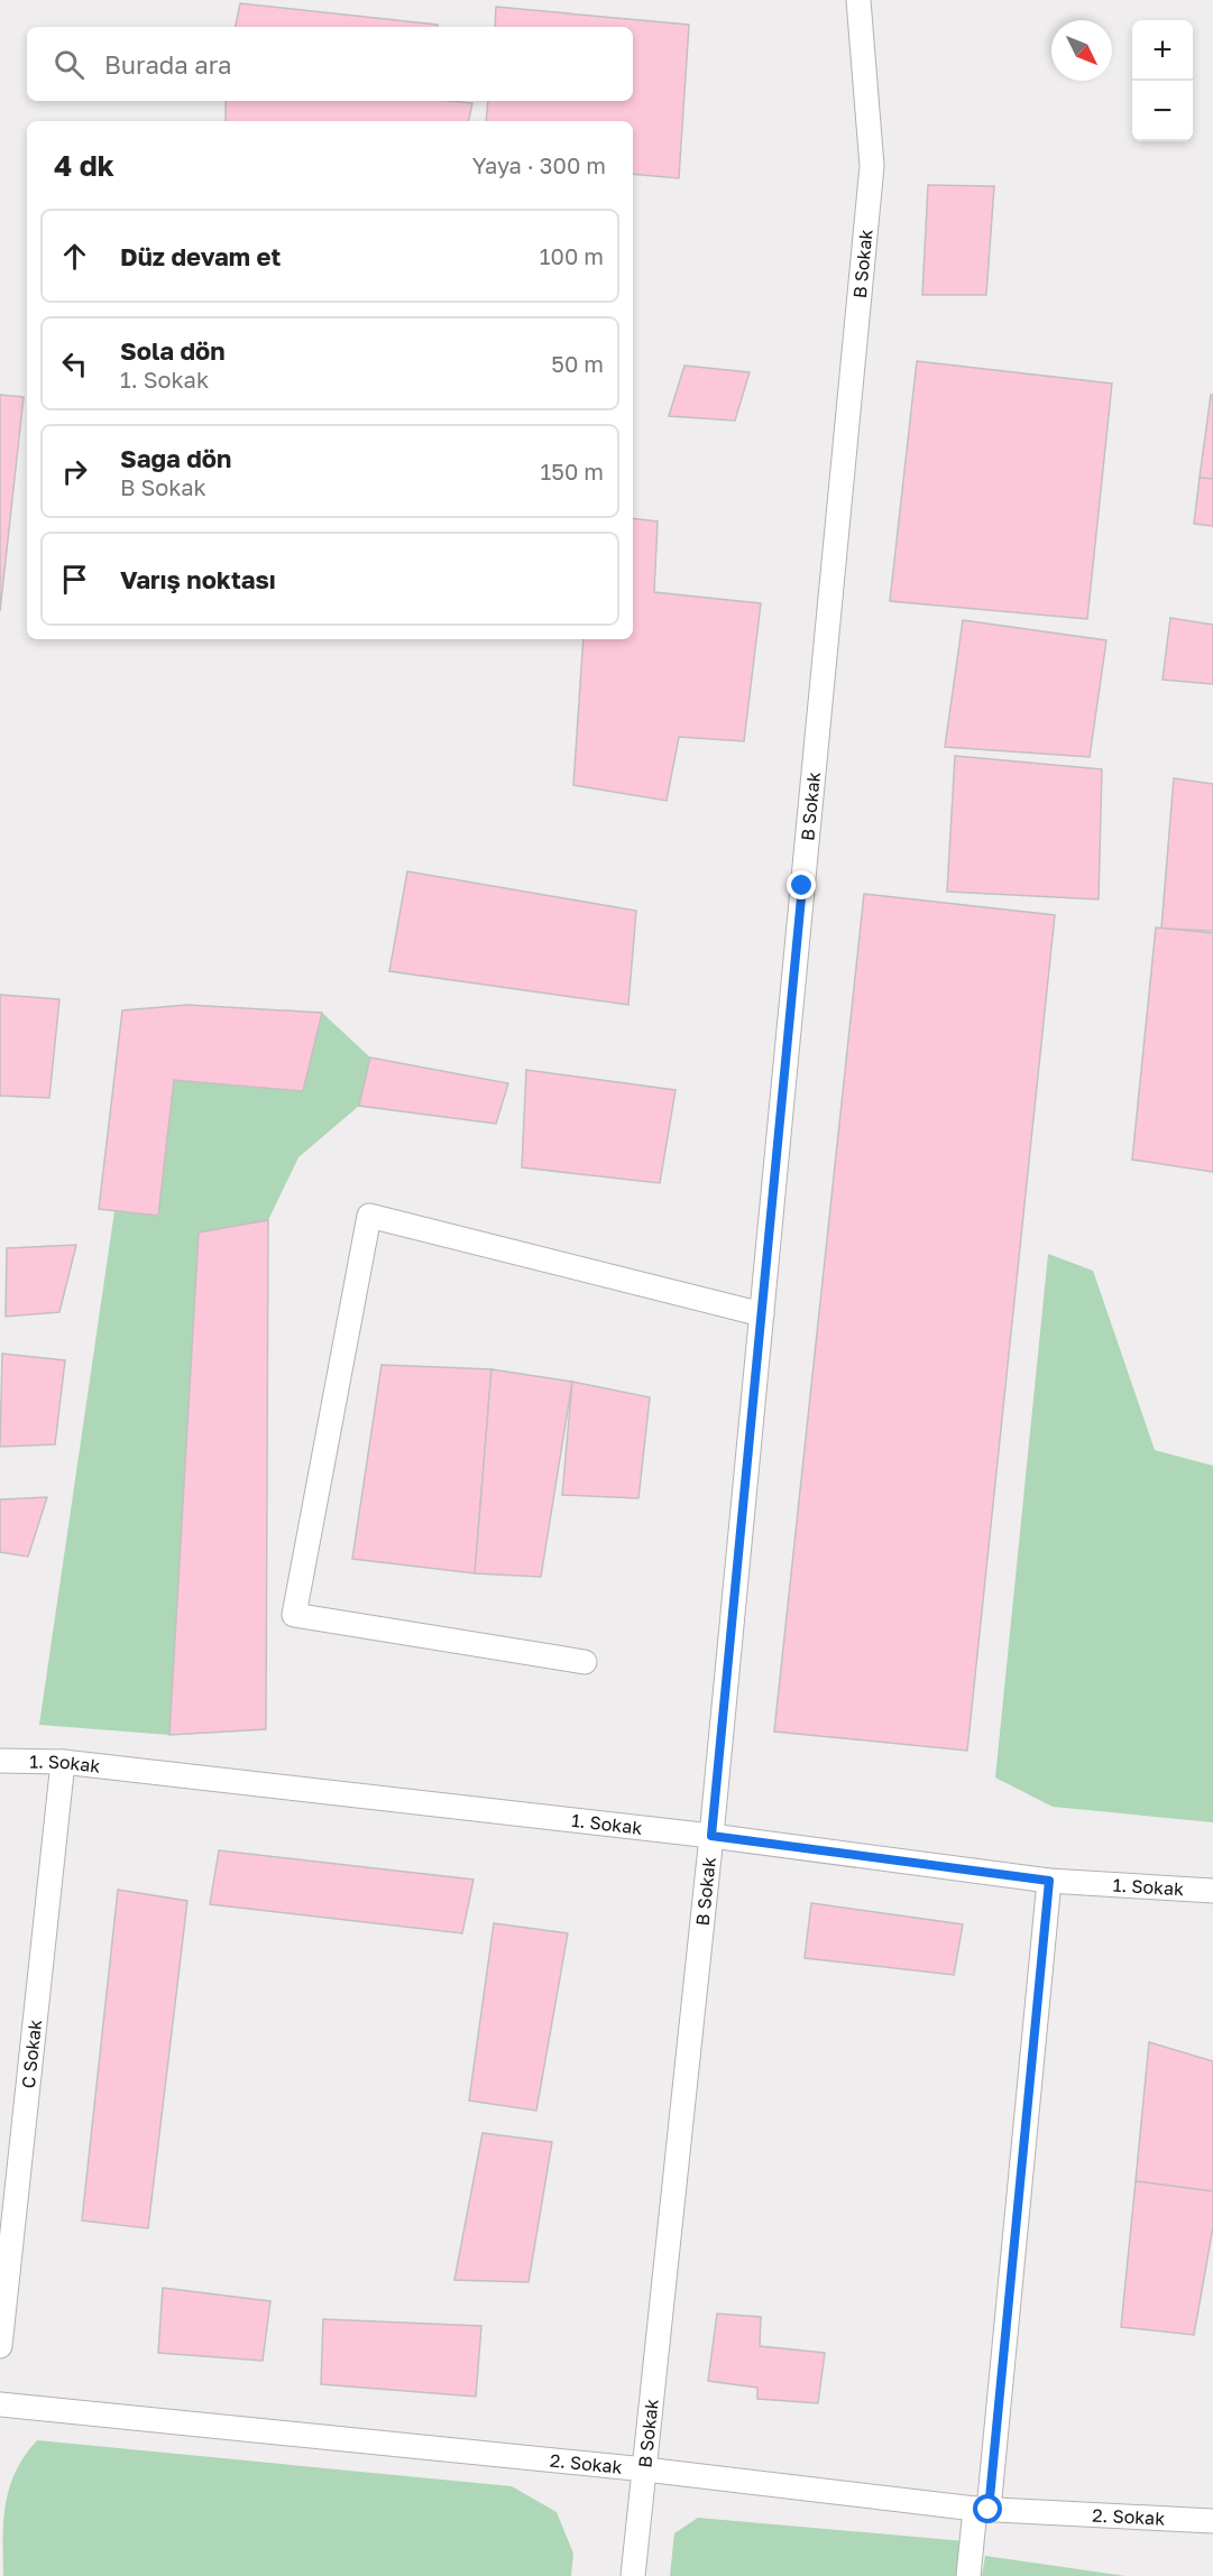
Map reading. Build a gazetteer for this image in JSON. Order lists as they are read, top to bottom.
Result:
{
  "streets": {
    "lane": [
      "B Sokak",
      "1. Sokak",
      "C Sokak",
      "2. Sokak"
    ]
  },
  "crossings": [
    ["B Sokak", "1. Sokak"],
    ["B Sokak", "2. Sokak"],
    ["1. Sokak", "C Sokak"]
  ],
  "north": "bottom right",
  "page": {
    "map_buttons": ["+", "−"],
    "search": "Burada ara",
    "heading": ["4 dk", "Yaya · 300 m"],
    "list": [
      ["Düz devam et", "100 m"],
      ["Sola dön", "1. Sokak", "50 m"],
      ["Sağa dön", "B Sokak", "150 m"],
      "Varış noktası"
    ]
  }
}
